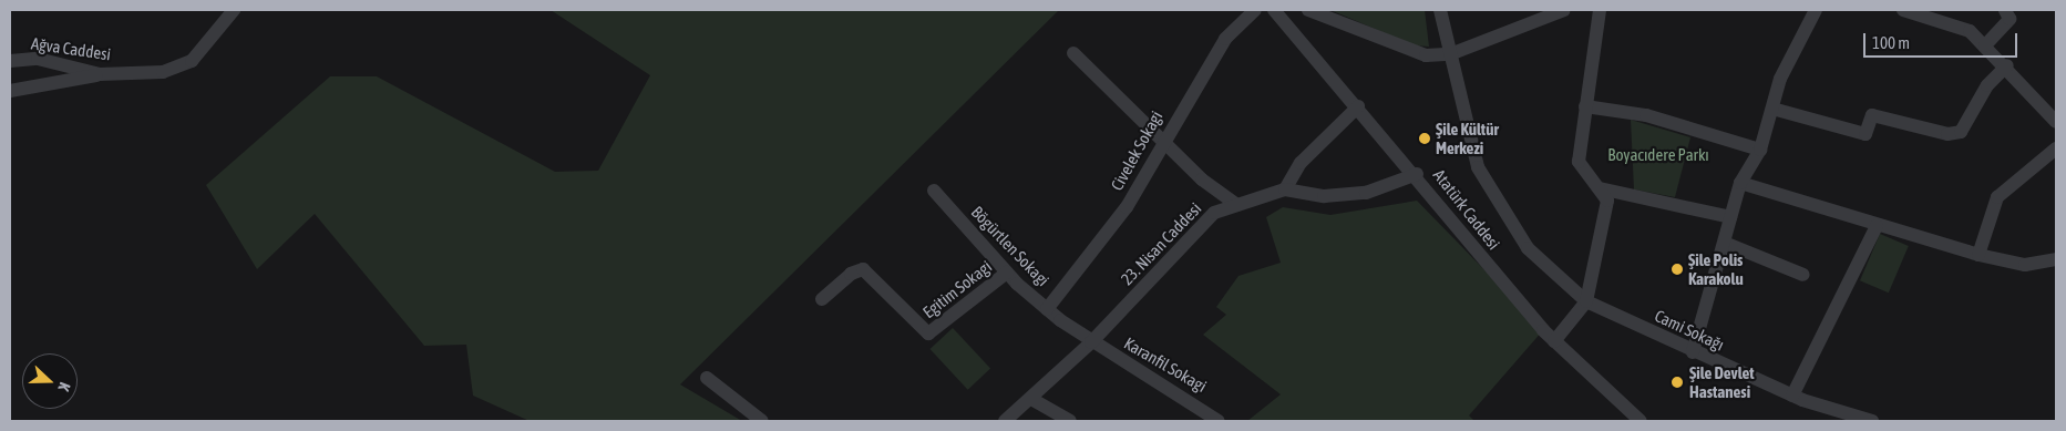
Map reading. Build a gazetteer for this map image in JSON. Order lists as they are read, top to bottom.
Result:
{
  "streets": {
    "street": [
      "Ağva Caddesi",
      "Civelek Sokagi",
      "Atatürk Caddesi",
      "23. Nisan Caddesi",
      "Bögürtlen Sokagi",
      "Egitim Sokagi",
      "Cami Sokağı",
      "Karanfil Sokagi"
    ]
  },
  "crossings": [
    ["Civelek Sokagi", "Bögürtlen Sokagi"],
    ["Atatürk Caddesi", "23. Nisan Caddesi"],
    ["23. Nisan Caddesi", "Bögürtlen Sokagi"],
    ["23. Nisan Caddesi", "Karanfil Sokagi"],
    ["Bögürtlen Sokagi", "Egitim Sokagi"],
    ["Bögürtlen Sokagi", "Karanfil Sokagi"]
  ],
  "parks": ["Boyacıdere Parkı"],
  "places": ["Şile Kültür Merkezi", "Şile Polis Karakolu", "Şile Devlet Hastanesi"],
  "scale_bar": "100 m",
  "north": "right"
}
